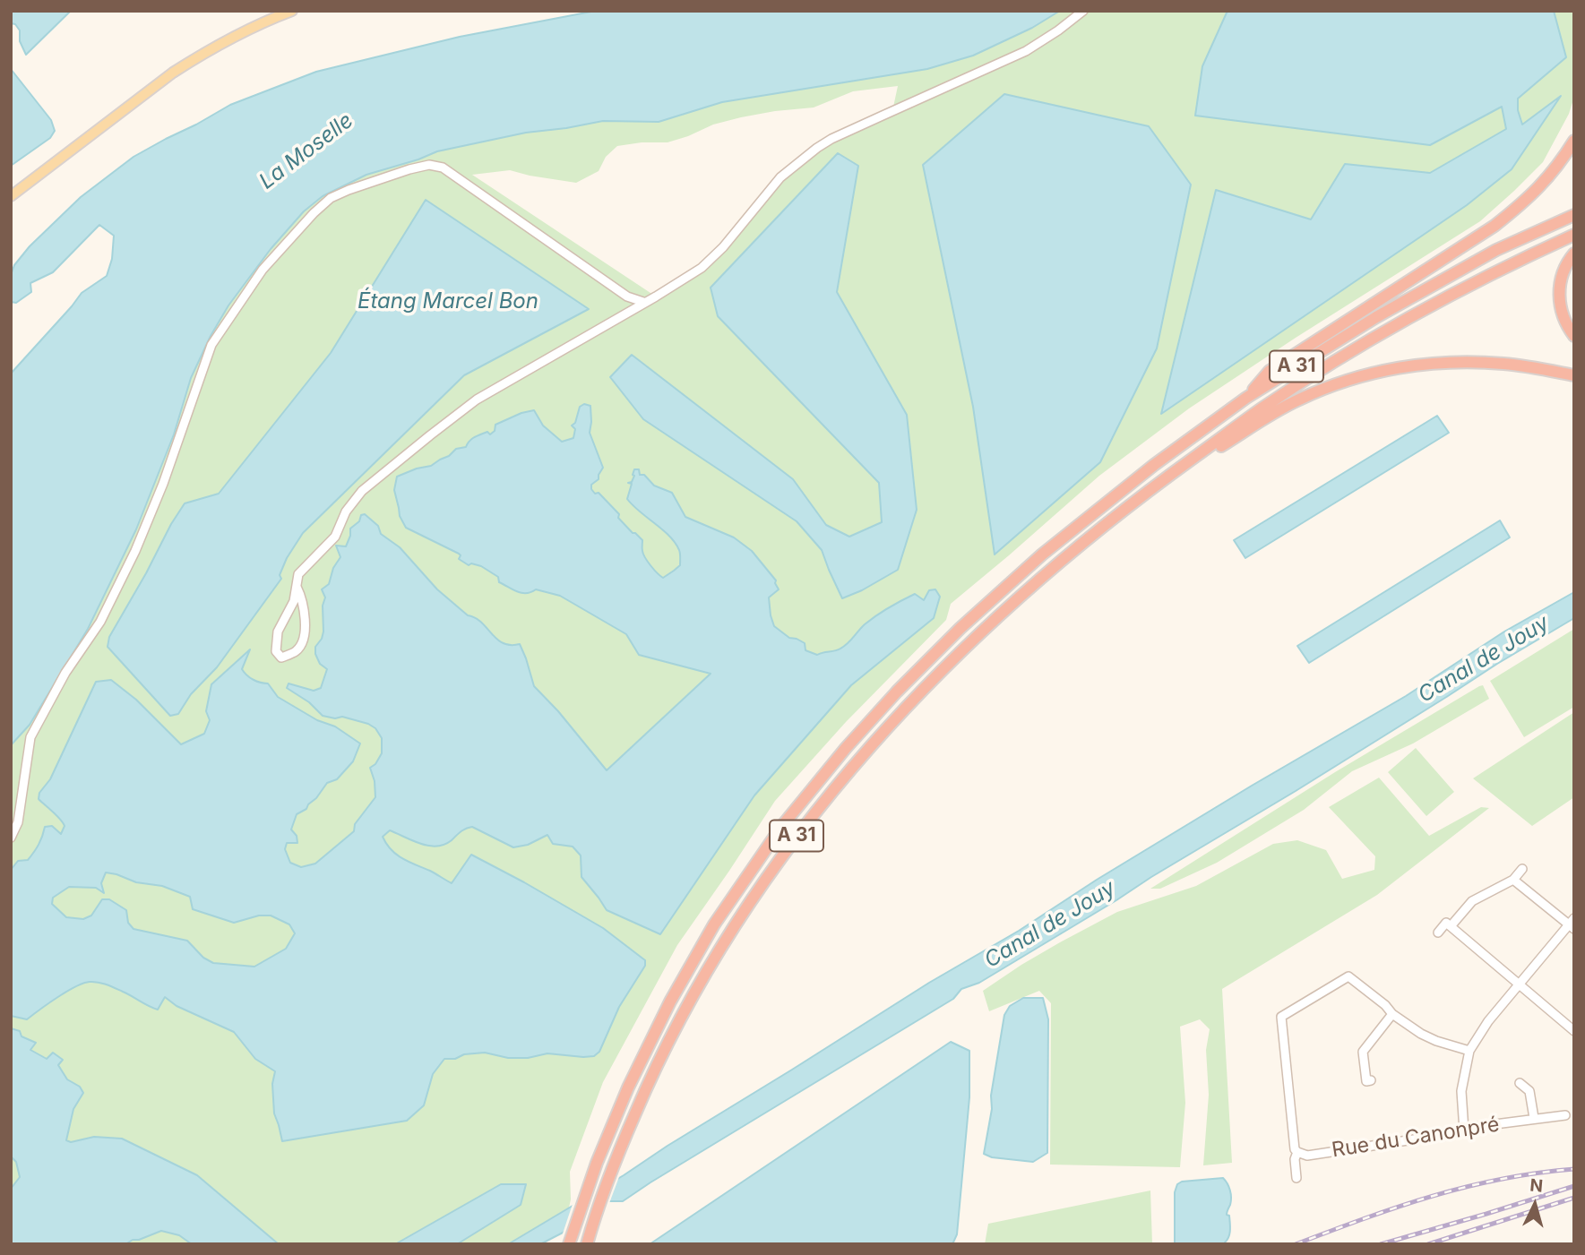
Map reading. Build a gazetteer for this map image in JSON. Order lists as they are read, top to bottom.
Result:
{
  "streets": {
    "highway": ["A 31"],
    "street": ["Rue du Canonpré"]
  },
  "water": ["La Moselle", "Étang Marcel Bon", "Canal de Jouy"],
  "north": "top"
}
